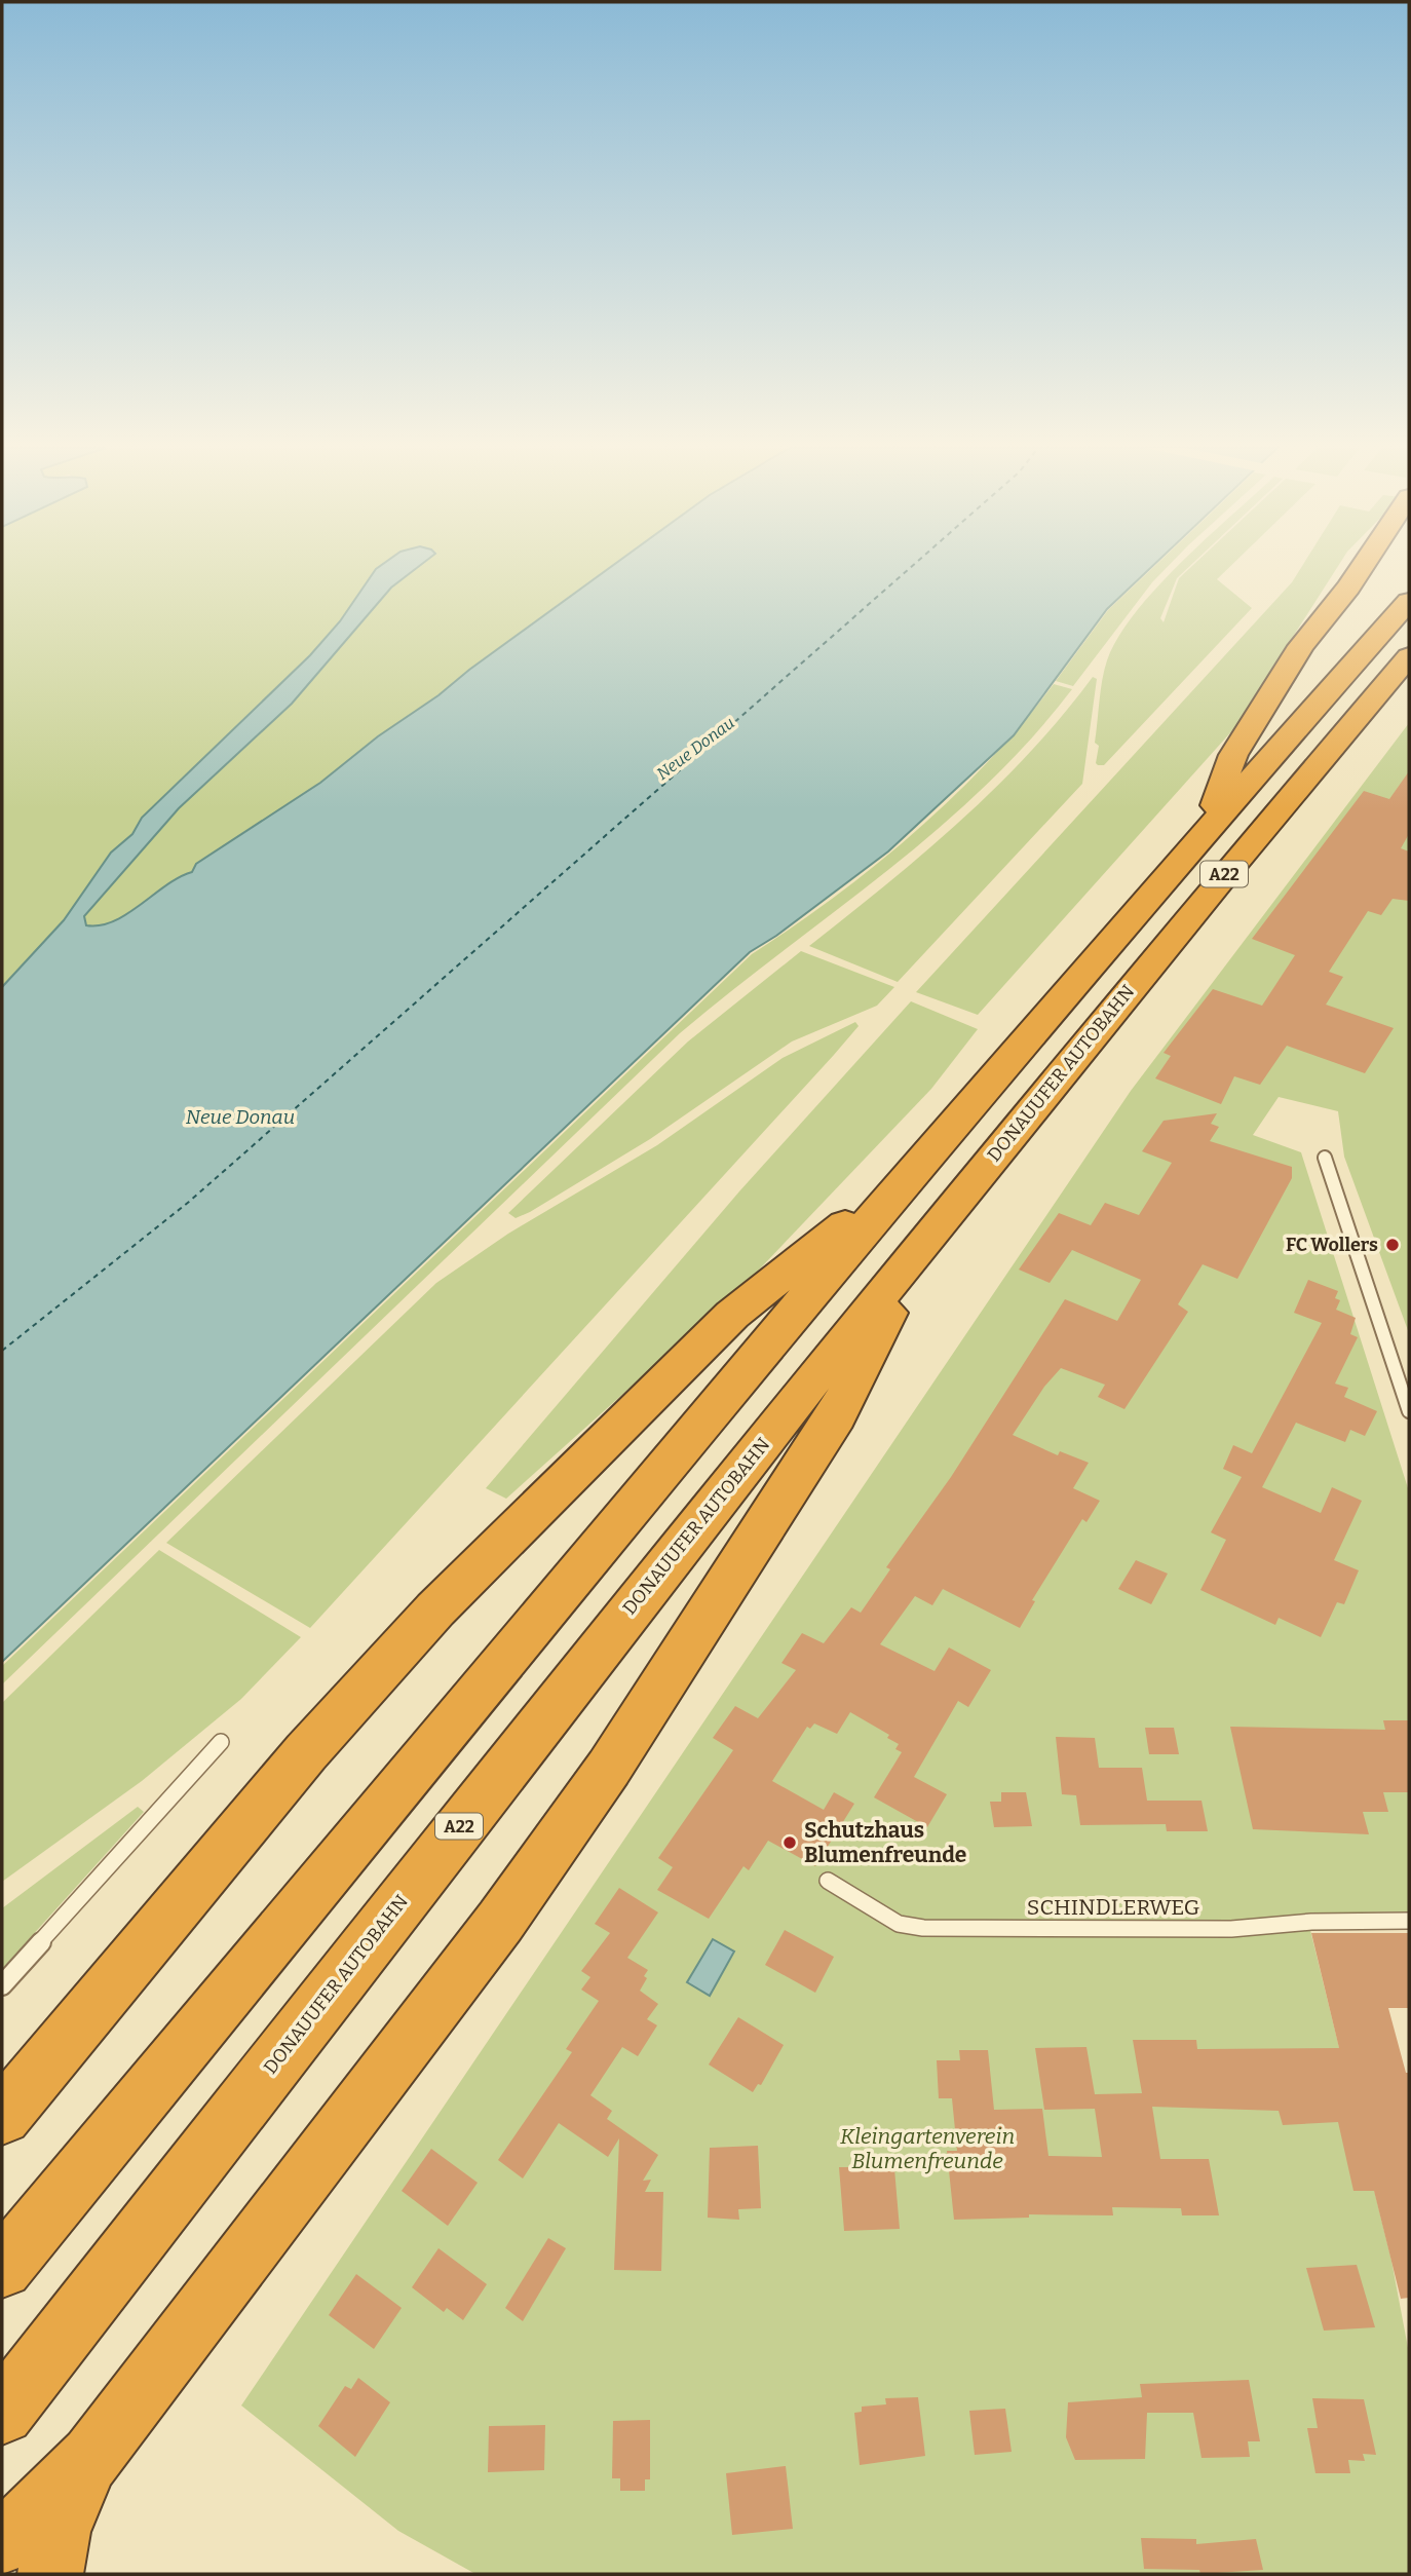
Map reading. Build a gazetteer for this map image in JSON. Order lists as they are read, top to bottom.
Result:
{
  "streets": {
    "highway": ["A22", "DONAUUFER AUTOBAHN"],
    "lane": ["SCHINDLERWEG"]
  },
  "water": ["Neue Donau"],
  "parks": ["Kleingartenverein Blumenfreunde"],
  "places": ["FC Wollers", "Schutzhaus Blumenfreunde"]
}
